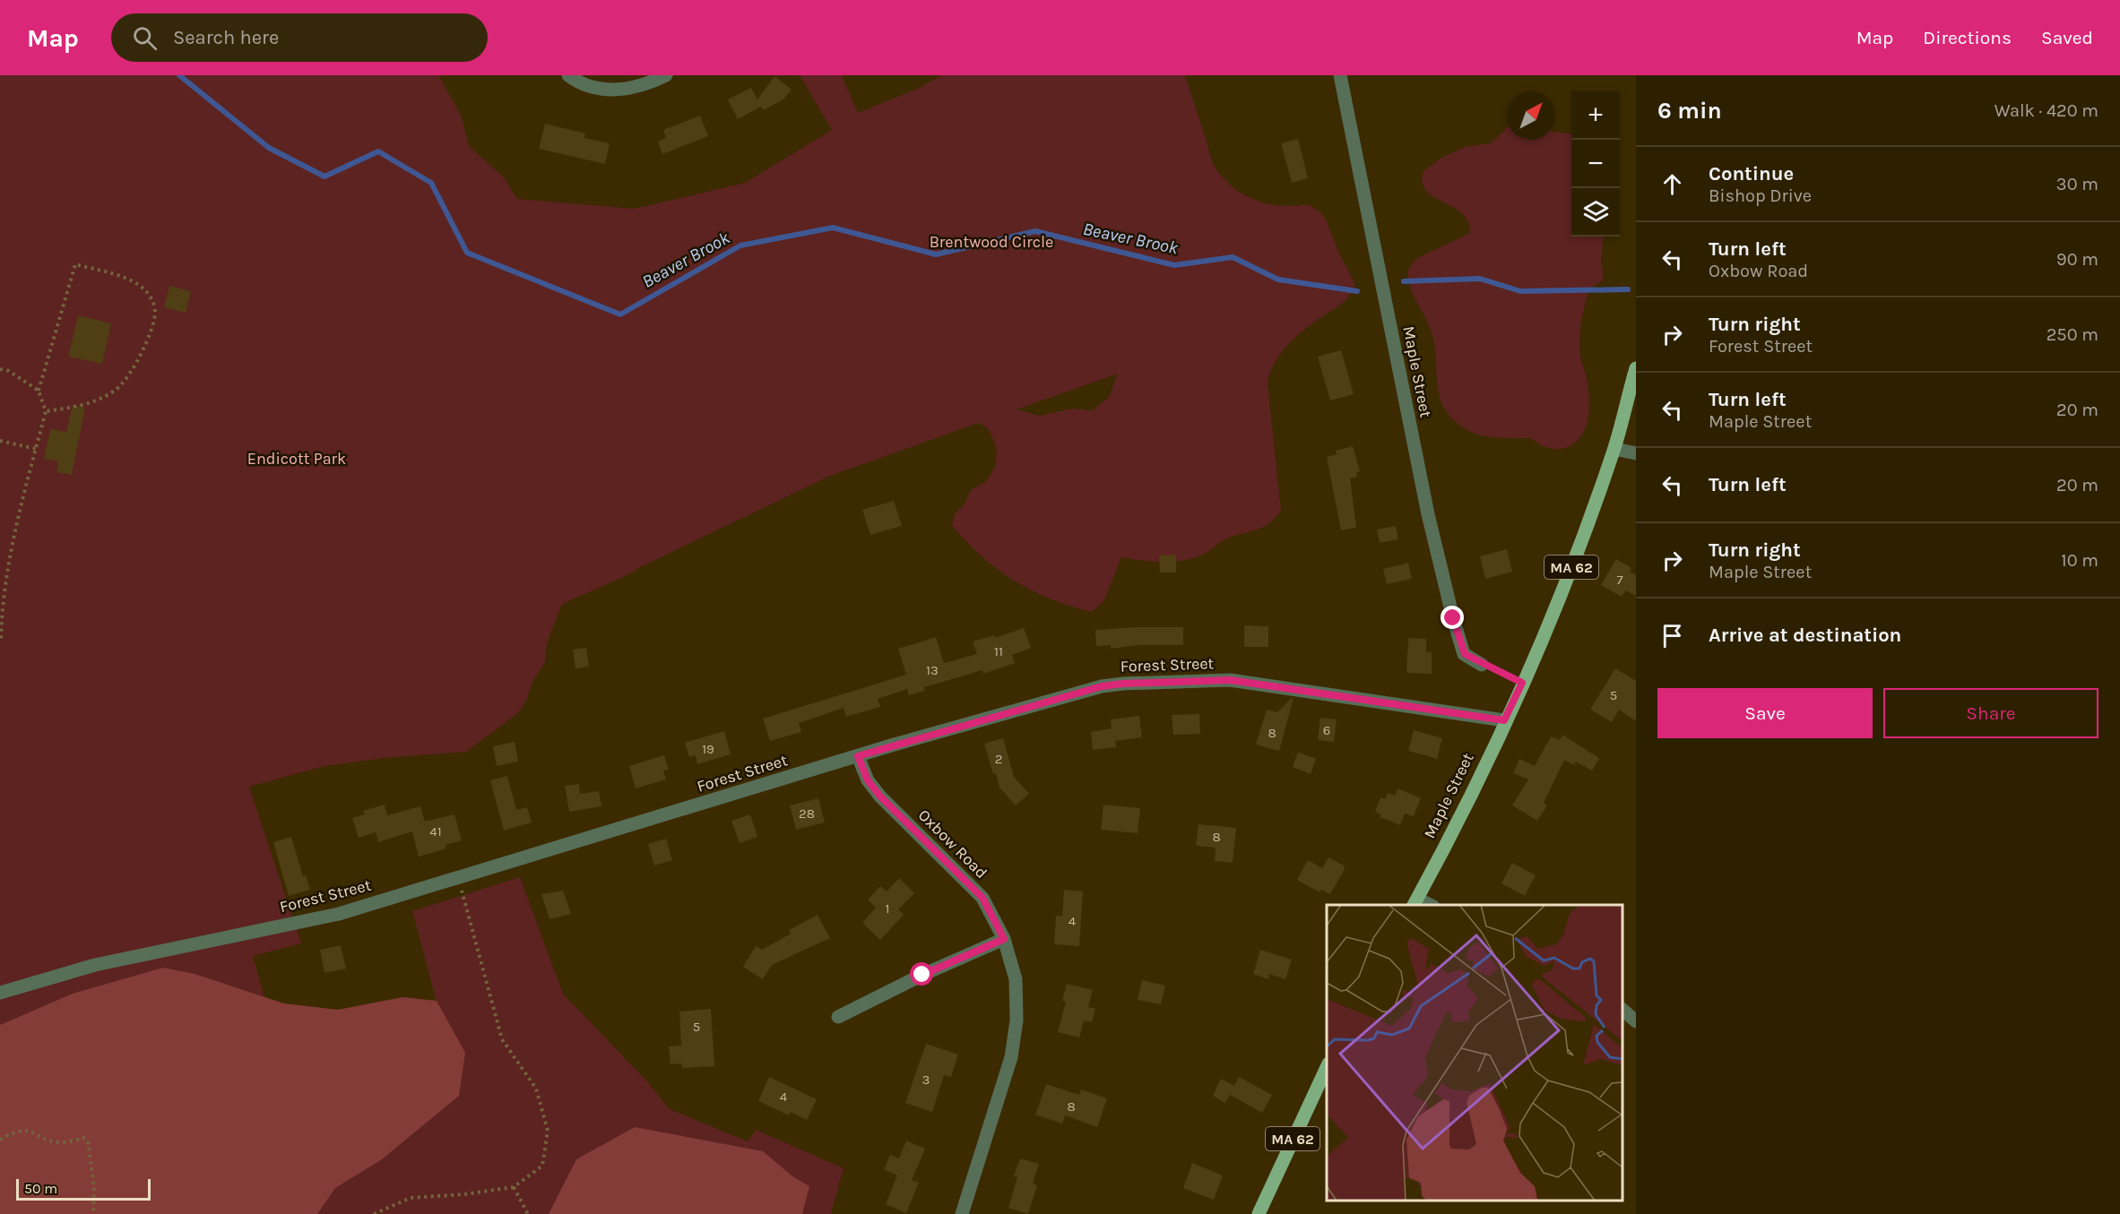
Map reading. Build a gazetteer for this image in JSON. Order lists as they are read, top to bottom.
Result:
{
  "streets": {
    "main road": ["Maple Street", "MA 62"],
    "street": ["Forest Street", "Oxbow Road"]
  },
  "crossings": [
    ["Maple Street", "Forest Street"],
    ["Forest Street", "Oxbow Road"]
  ],
  "water": ["Beaver Brook"],
  "parks": ["Brentwood Circle", "Endicott Park"],
  "house_numbers": [
    "7",
    "11",
    "13",
    "5",
    "6",
    "8",
    "19",
    "2",
    "28",
    "41",
    "8",
    "1",
    "4",
    "5",
    "3",
    "4",
    "8"
  ],
  "scale_bar": "50 m",
  "north": "top right",
  "page": {
    "header": "Map",
    "search": "Search here",
    "nav": ["Map", "Directions", "Saved"],
    "heading": ["6 min", "Walk · 420 m"],
    "map_buttons": ["+", "−"],
    "list": [
      ["Continue", "Bishop Drive", "30 m"],
      ["Turn left", "Oxbow Road", "90 m"],
      ["Turn right", "Forest Street", "250 m"],
      ["Turn left", "Maple Street", "20 m"],
      ["Turn left", "20 m"],
      ["Turn right", "Maple Street", "10 m"],
      "Arrive at destination"
    ],
    "buttons": ["Save", "Share"],
    "scale": "50 m"
  }
}
